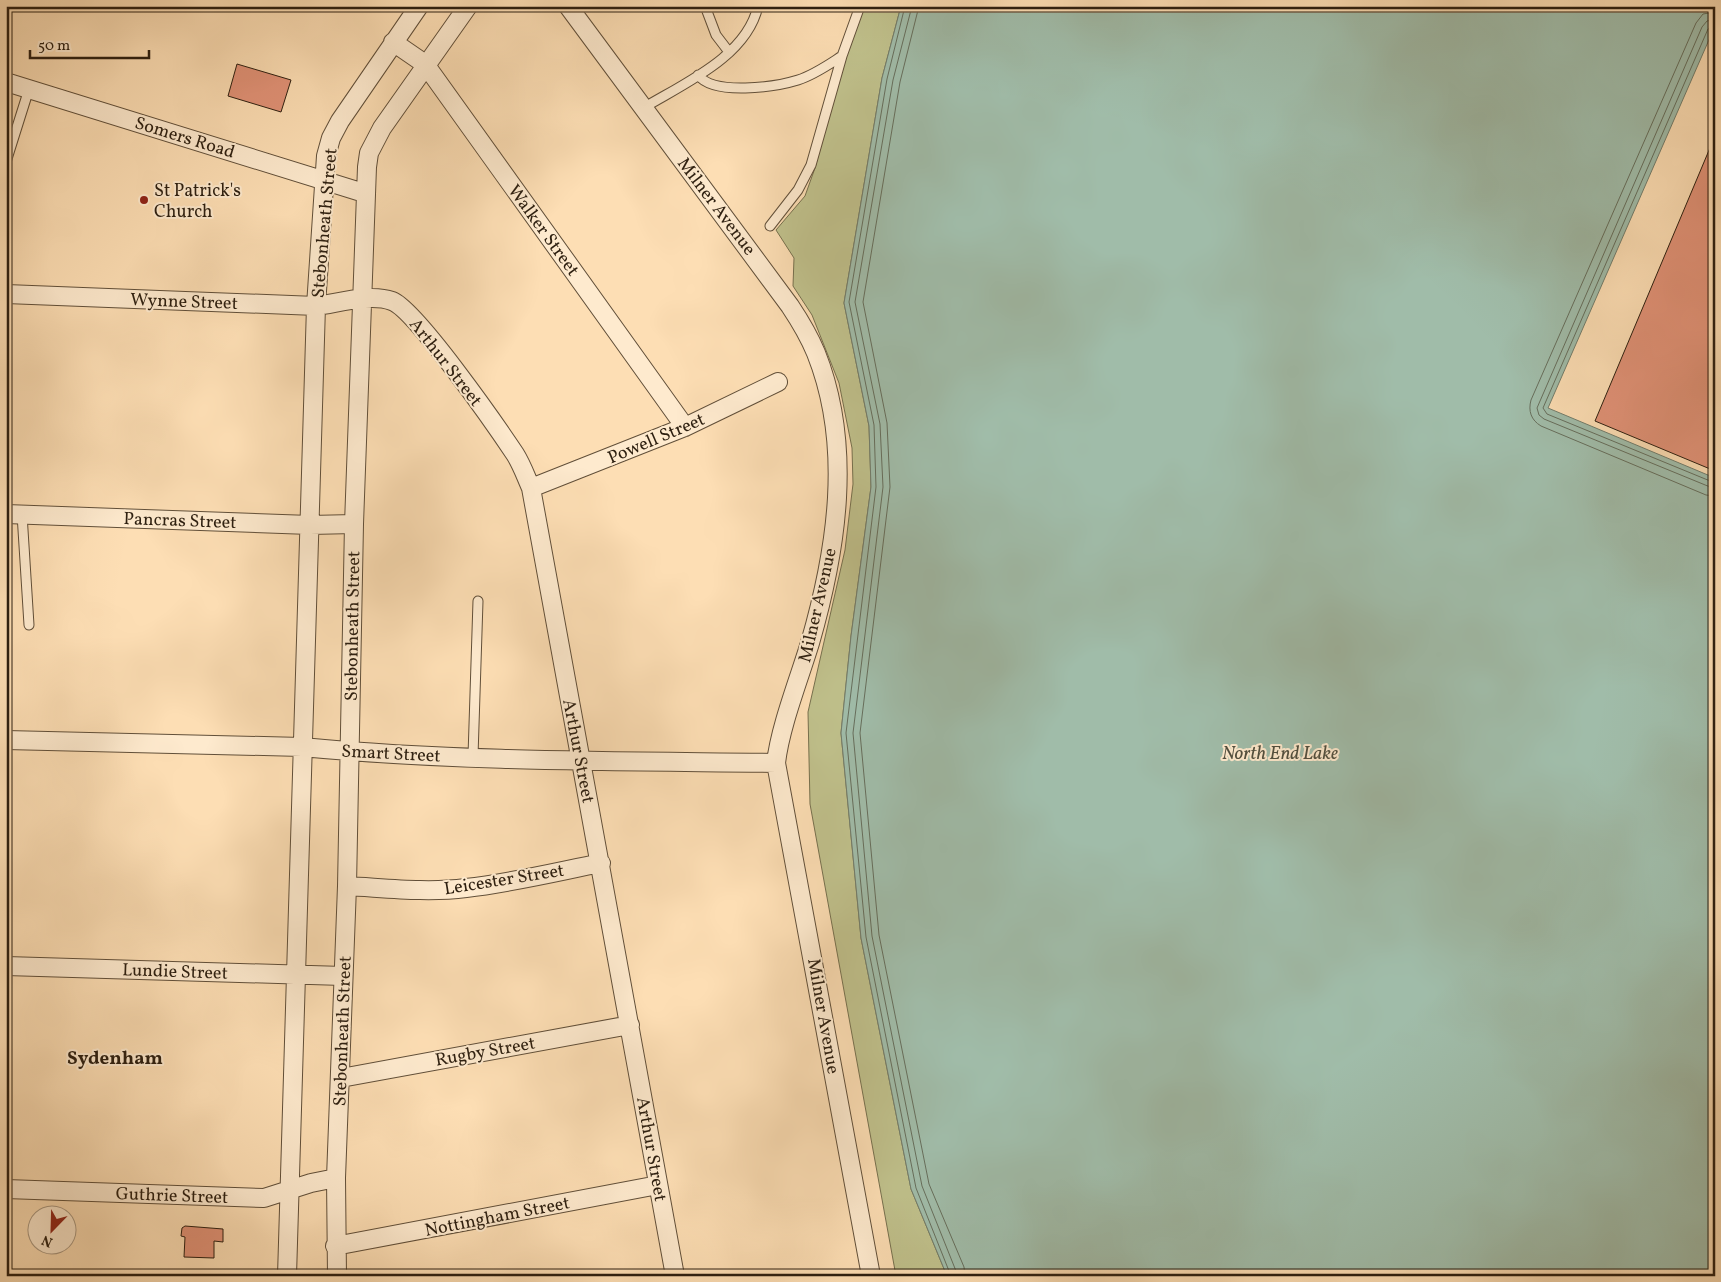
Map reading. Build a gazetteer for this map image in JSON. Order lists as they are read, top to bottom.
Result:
{
  "streets": {
    "street": [
      "Somers Road",
      "Milner Avenue",
      "Stebonheath Street",
      "Walker Street",
      "Wynne Street",
      "Arthur Street",
      "Powell Street",
      "Pancras Street",
      "Smart Street",
      "Leicester Street",
      "Lundie Street",
      "Rugby Street",
      "Guthrie Street",
      "Nottingham Street"
    ]
  },
  "crossings": [
    ["Somers Road", "Stebonheath Street"],
    ["Milner Avenue", "Smart Street"],
    ["Stebonheath Street", "Walker Street"],
    ["Stebonheath Street", "Wynne Street"],
    ["Stebonheath Street", "Arthur Street"],
    ["Stebonheath Street", "Pancras Street"],
    ["Stebonheath Street", "Smart Street"],
    ["Stebonheath Street", "Leicester Street"],
    ["Stebonheath Street", "Lundie Street"],
    ["Stebonheath Street", "Rugby Street"],
    ["Stebonheath Street", "Guthrie Street"],
    ["Stebonheath Street", "Nottingham Street"],
    ["Walker Street", "Powell Street"],
    ["Wynne Street", "Arthur Street"],
    ["Arthur Street", "Powell Street"],
    ["Arthur Street", "Smart Street"],
    ["Arthur Street", "Leicester Street"],
    ["Arthur Street", "Rugby Street"],
    ["Arthur Street", "Nottingham Street"]
  ],
  "districts": ["Sydenham"],
  "water": ["North End Lake"],
  "places": ["St Patrick's Church"],
  "scale_bar": "50 m",
  "north": "bottom left"
}
